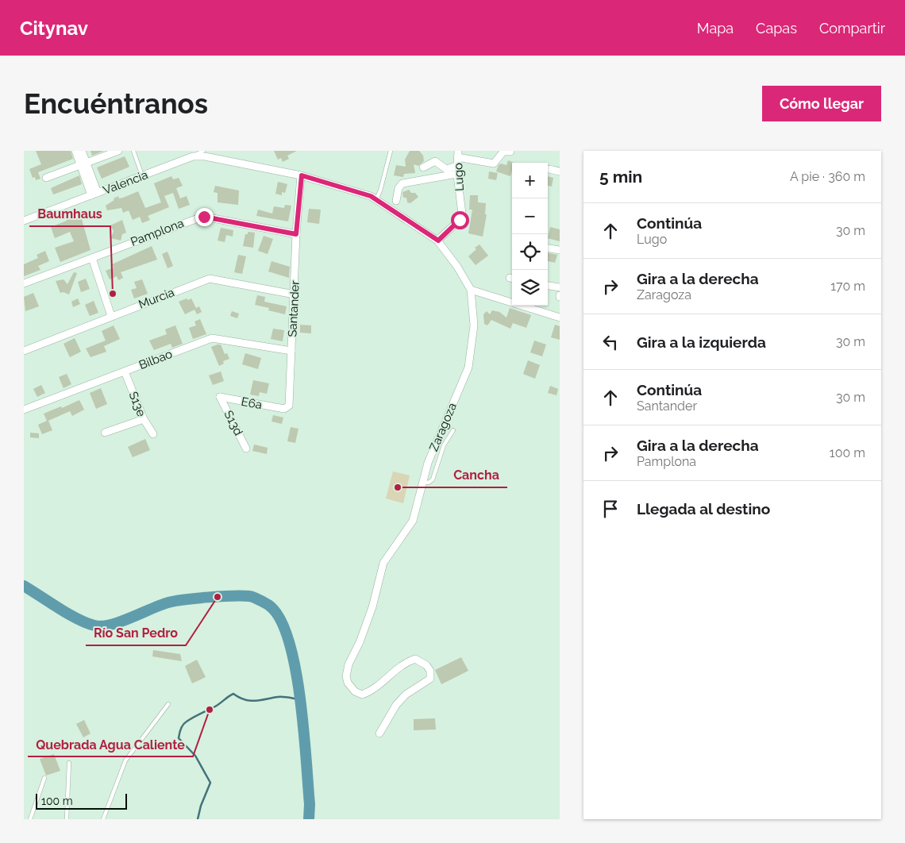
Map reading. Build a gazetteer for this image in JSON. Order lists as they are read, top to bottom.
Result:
{
  "streets": {
    "street": [
      "Lugo",
      "Valencia",
      "Pamplona",
      "Murcia",
      "Santander",
      "Bilbao",
      "E6a",
      "S13e",
      "S13d",
      "Zaragoza"
    ]
  },
  "crossings": [
    ["Lugo", "Zaragoza"],
    ["Valencia", "Zaragoza"],
    ["Pamplona", "Santander"],
    ["Murcia", "Santander"],
    ["Santander", "Bilbao"],
    ["Santander", "E6a"],
    ["Santander", "Zaragoza"],
    ["Bilbao", "S13e"],
    ["E6a", "S13d"]
  ],
  "places": [
    "Baumhaus",
    "Cancha",
    "Río San Pedro",
    "Quebrada Agua Caliente"
  ],
  "scale_bar": "100 m",
  "page": {
    "header": "Citynav",
    "nav": ["Mapa", "Capas", "Compartir"],
    "buttons": "Cómo llegar",
    "title": "Encuéntranos",
    "heading": ["5 min", "A pie · 360 m"],
    "map_buttons": ["+", "−"],
    "list": [
      ["Continúa", "Lugo", "30 m"],
      ["Gira a la derecha", "Zaragoza", "170 m"],
      ["Gira a la izquierda", "30 m"],
      ["Continúa", "Santander", "30 m"],
      ["Gira a la derecha", "Pamplona", "100 m"],
      "Llegada al destino"
    ],
    "scale": "100 m"
  }
}
